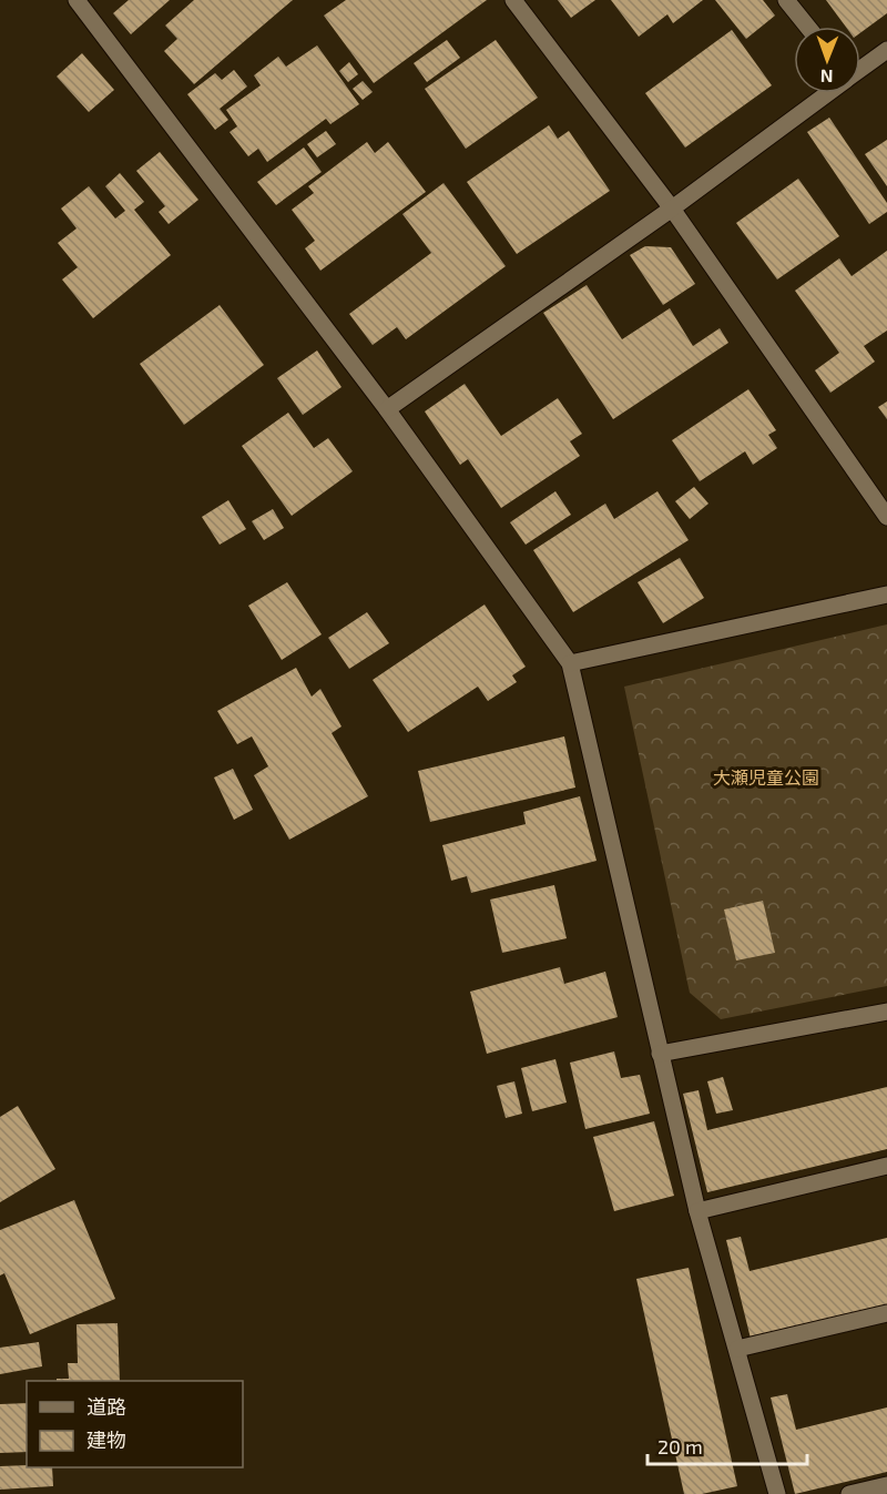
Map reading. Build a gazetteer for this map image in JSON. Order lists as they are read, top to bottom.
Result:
{
  "parks": ["大瀬児童公園"],
  "legend": ["道路", "建物"],
  "scale_bar": "20 m",
  "north": "bottom"
}
